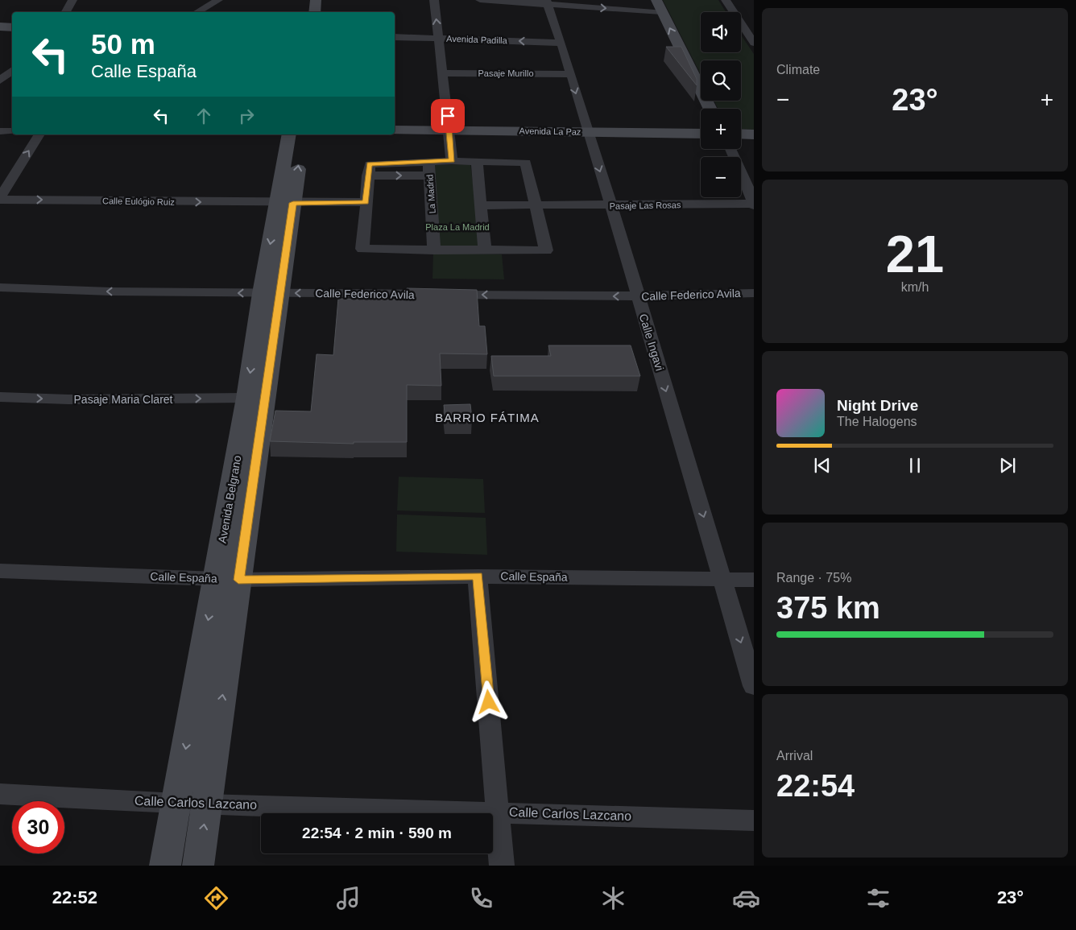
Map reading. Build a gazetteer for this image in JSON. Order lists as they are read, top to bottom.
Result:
{
  "streets": {
    "street": [
      "Avenida Padilla",
      "Pasaje Murillo",
      "Avenida La Paz",
      "La Madrid",
      "Calle Eulógio Ruiz",
      "Pasaje Las Rosas",
      "Calle Federico Avila",
      "Calle Ingavi",
      "Pasaje Maria Claret",
      "Avenida Belgrano",
      "Calle España",
      "Calle Carlos Lazcano"
    ]
  },
  "crossings": [
    ["Avenida Padilla", "Calle Ingavi"],
    ["Pasaje Murillo", "Calle Ingavi"],
    ["Avenida La Paz", "Calle Ingavi"],
    ["Calle Eulógio Ruiz", "Avenida Belgrano"],
    ["Pasaje Las Rosas", "Calle Ingavi"],
    ["Calle Federico Avila", "Calle Ingavi"],
    ["Calle Federico Avila", "Avenida Belgrano"],
    ["Calle Ingavi", "Calle España"],
    ["Pasaje Maria Claret", "Avenida Belgrano"],
    ["Avenida Belgrano", "Calle España"],
    ["Avenida Belgrano", "Calle Carlos Lazcano"]
  ],
  "one_way": ["Calle Eulógio Ruiz", "Calle Federico Avila", "Pasaje Maria Claret"],
  "districts": ["BARRIO FÁTIMA"],
  "parks": ["Plaza La Madrid"],
  "page": {
    "tile": [
      "Climate",
      ["21", "km/h"],
      ["Range · 75%", "375 km"],
      ["Arrival", "22:54"]
    ],
    "map_buttons": ["+", "−"],
    "turn": ["50 m", "Calle España"],
    "heat": ["−", "23°", "+"],
    "song": ["Night Drive", "The Halogens"],
    "limit": "30",
    "trip": "22:54 · 2 min · 590 m",
    "tabs": ["22:52", "23°"]
  }
}
